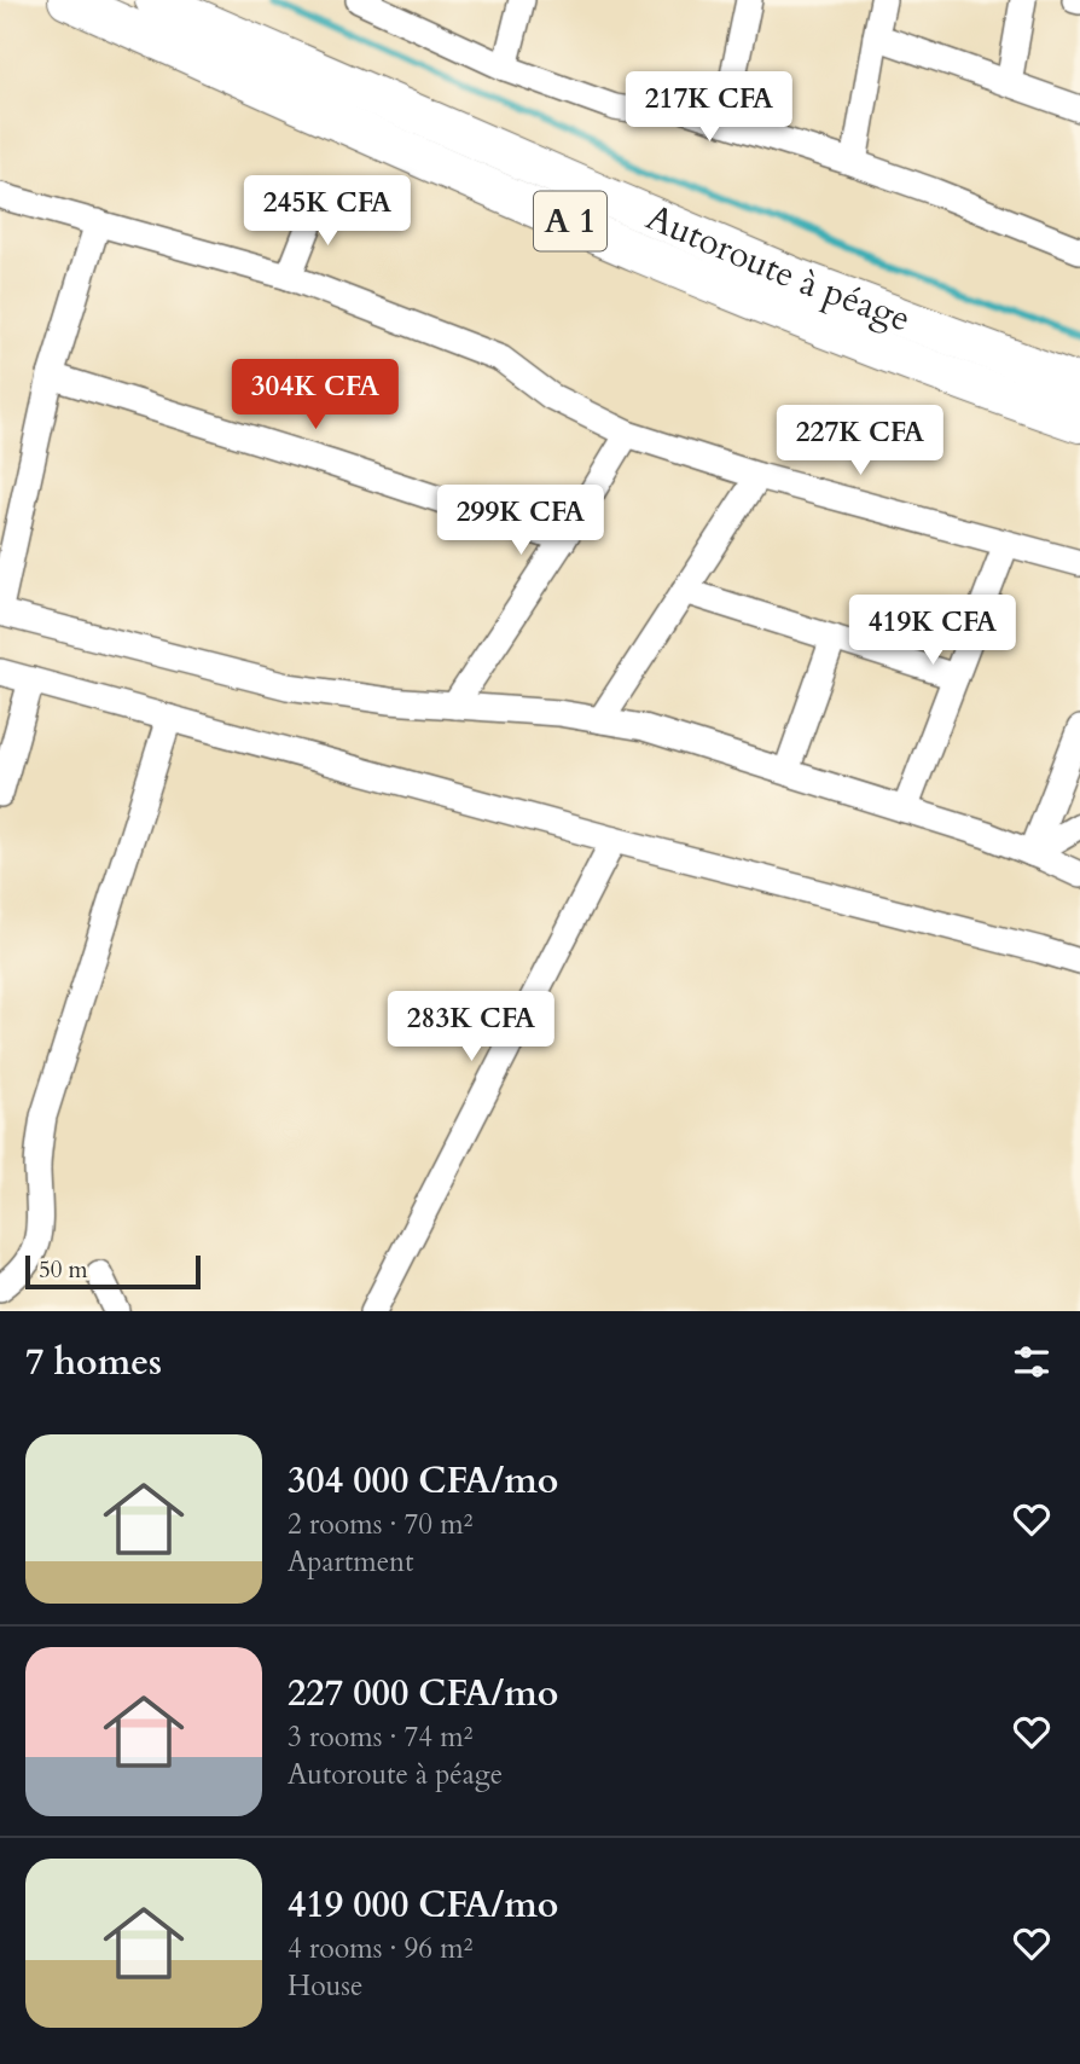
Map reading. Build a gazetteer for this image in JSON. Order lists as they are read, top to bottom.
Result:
{
  "streets": {
    "highway": ["A 1", "Autoroute à péage"]
  },
  "scale_bar": "50 m",
  "page": {
    "price": [
      "217K CFA",
      "245K CFA",
      "304K CFA",
      "227K CFA",
      "299K CFA",
      "419K CFA",
      "283K CFA"
    ],
    "scale": "50 m",
    "heading": "7 homes",
    "list": [
      {
        "name": "304 000 CFA/mo",
        "note": "2 rooms · 70 m² · Apartment"
      },
      {
        "name": "227 000 CFA/mo",
        "note": "3 rooms · 74 m² · Autoroute à péage"
      },
      {
        "name": "419 000 CFA/mo",
        "note": "4 rooms · 96 m² · House"
      }
    ]
  }
}
